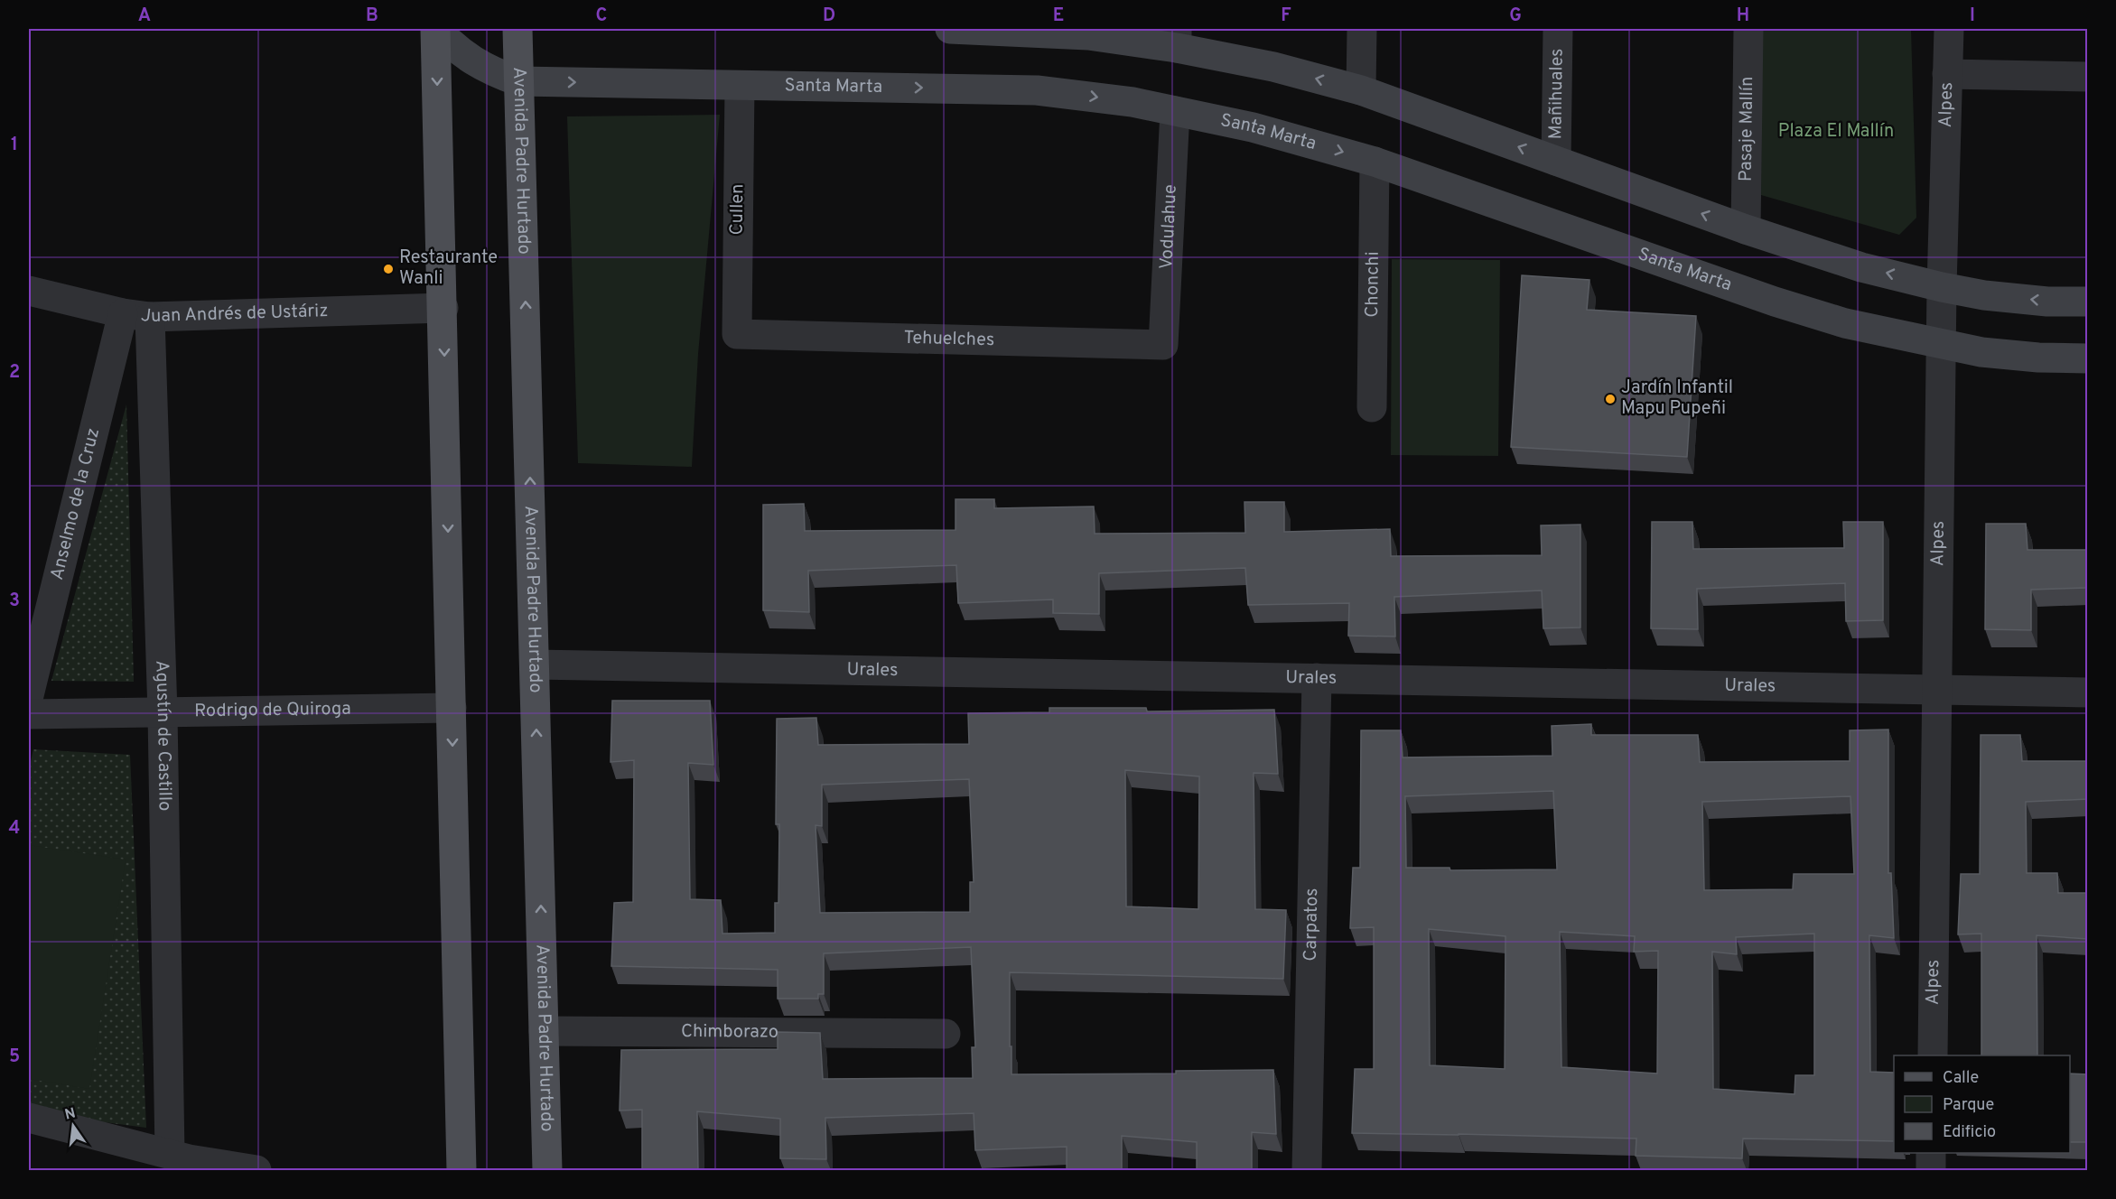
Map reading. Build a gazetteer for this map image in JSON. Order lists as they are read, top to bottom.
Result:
{
  "streets": {
    "main road": ["Avenida Padre Hurtado"],
    "street": [
      "Santa Marta",
      "Mañihuales",
      "Alpes",
      "Pasaje Mallín",
      "Cullen",
      "Vodulahue",
      "Chonchi",
      "Juan Andrés de Ustáriz",
      "Tehuelches",
      "Anselmo de la Cruz",
      "Urales",
      "Rodrigo de Quiroga",
      "Agustín de Castillo",
      "Carpatos",
      "Chimborazo"
    ]
  },
  "crossings": [
    ["Santa Marta", "Alpes"],
    ["Santa Marta", "Avenida Padre Hurtado"],
    ["Santa Marta", "Cullen"],
    ["Santa Marta", "Vodulahue"],
    ["Santa Marta", "Chonchi"],
    ["Alpes", "Urales"],
    ["Avenida Padre Hurtado", "Urales"],
    ["Avenida Padre Hurtado", "Chimborazo"],
    ["Cullen", "Tehuelches"],
    ["Vodulahue", "Tehuelches"],
    ["Juan Andrés de Ustáriz", "Anselmo de la Cruz"],
    ["Juan Andrés de Ustáriz", "Agustín de Castillo"],
    ["Anselmo de la Cruz", "Agustín de Castillo"],
    ["Urales", "Carpatos"],
    ["Rodrigo de Quiroga", "Agustín de Castillo"]
  ],
  "parks": ["Plaza El Mallín"],
  "places": ["Restaurante Wanli", "Jardín Infantil Mapu Pupeñi"],
  "legend": ["Calle", "Parque", "Edificio"],
  "north": "top",
  "grid": {
    "columns": [
      "A",
      "B",
      "C",
      "D",
      "E",
      "F",
      "G",
      "H",
      "I"
    ],
    "rows": [
      "1",
      "2",
      "3",
      "4",
      "5"
    ]
  }
}
